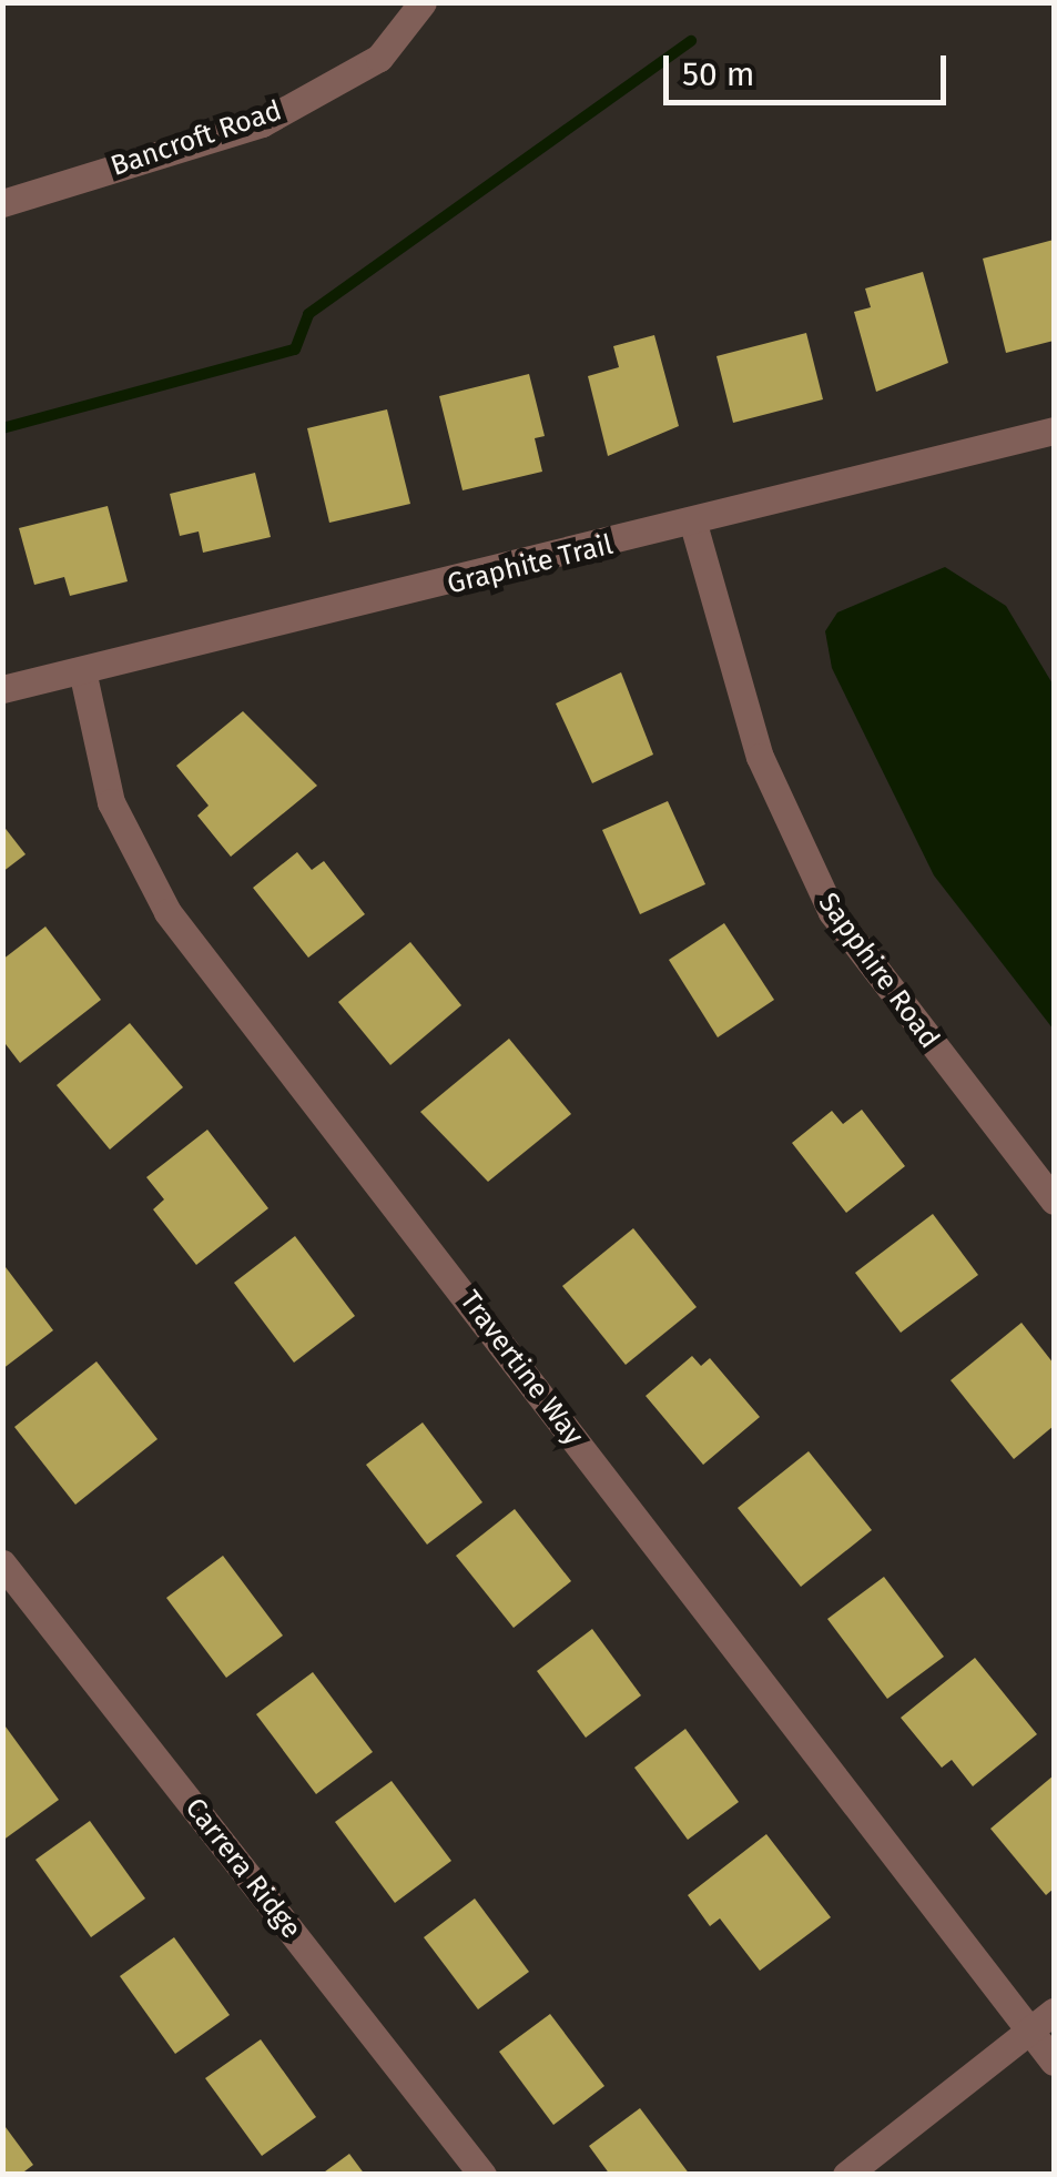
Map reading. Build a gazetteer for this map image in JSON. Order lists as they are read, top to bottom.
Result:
{
  "streets": {
    "street": [
      "Bancroft Road",
      "Graphite Trail",
      "Sapphire Road",
      "Travertine Way",
      "Carrera Ridge"
    ]
  },
  "crossings": [
    ["Graphite Trail", "Sapphire Road"],
    ["Graphite Trail", "Travertine Way"]
  ],
  "scale_bar": "50 m"
}
